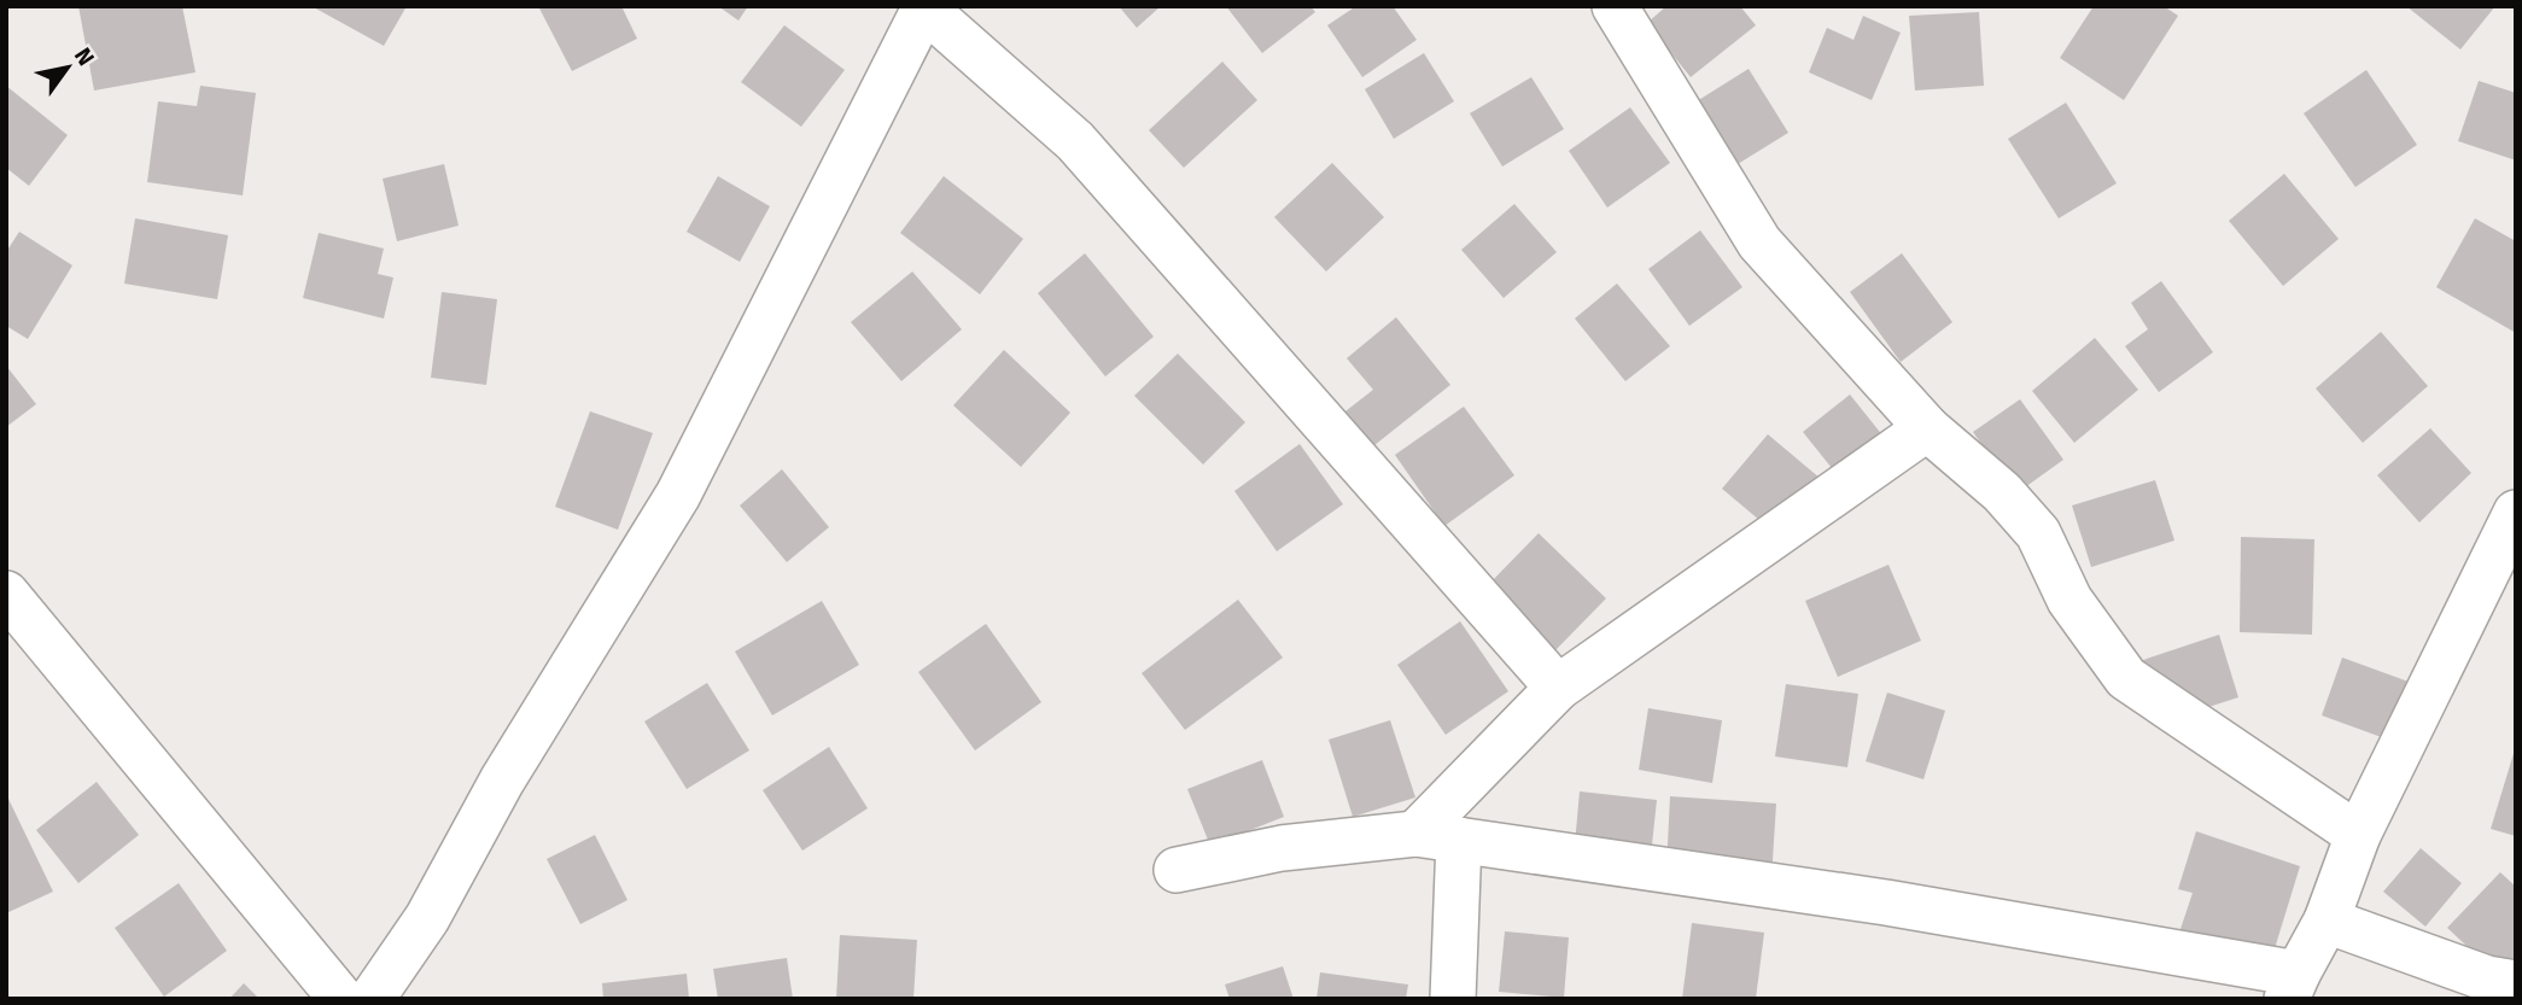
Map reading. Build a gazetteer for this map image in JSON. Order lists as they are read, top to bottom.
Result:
{
  "north": "top right"
}
